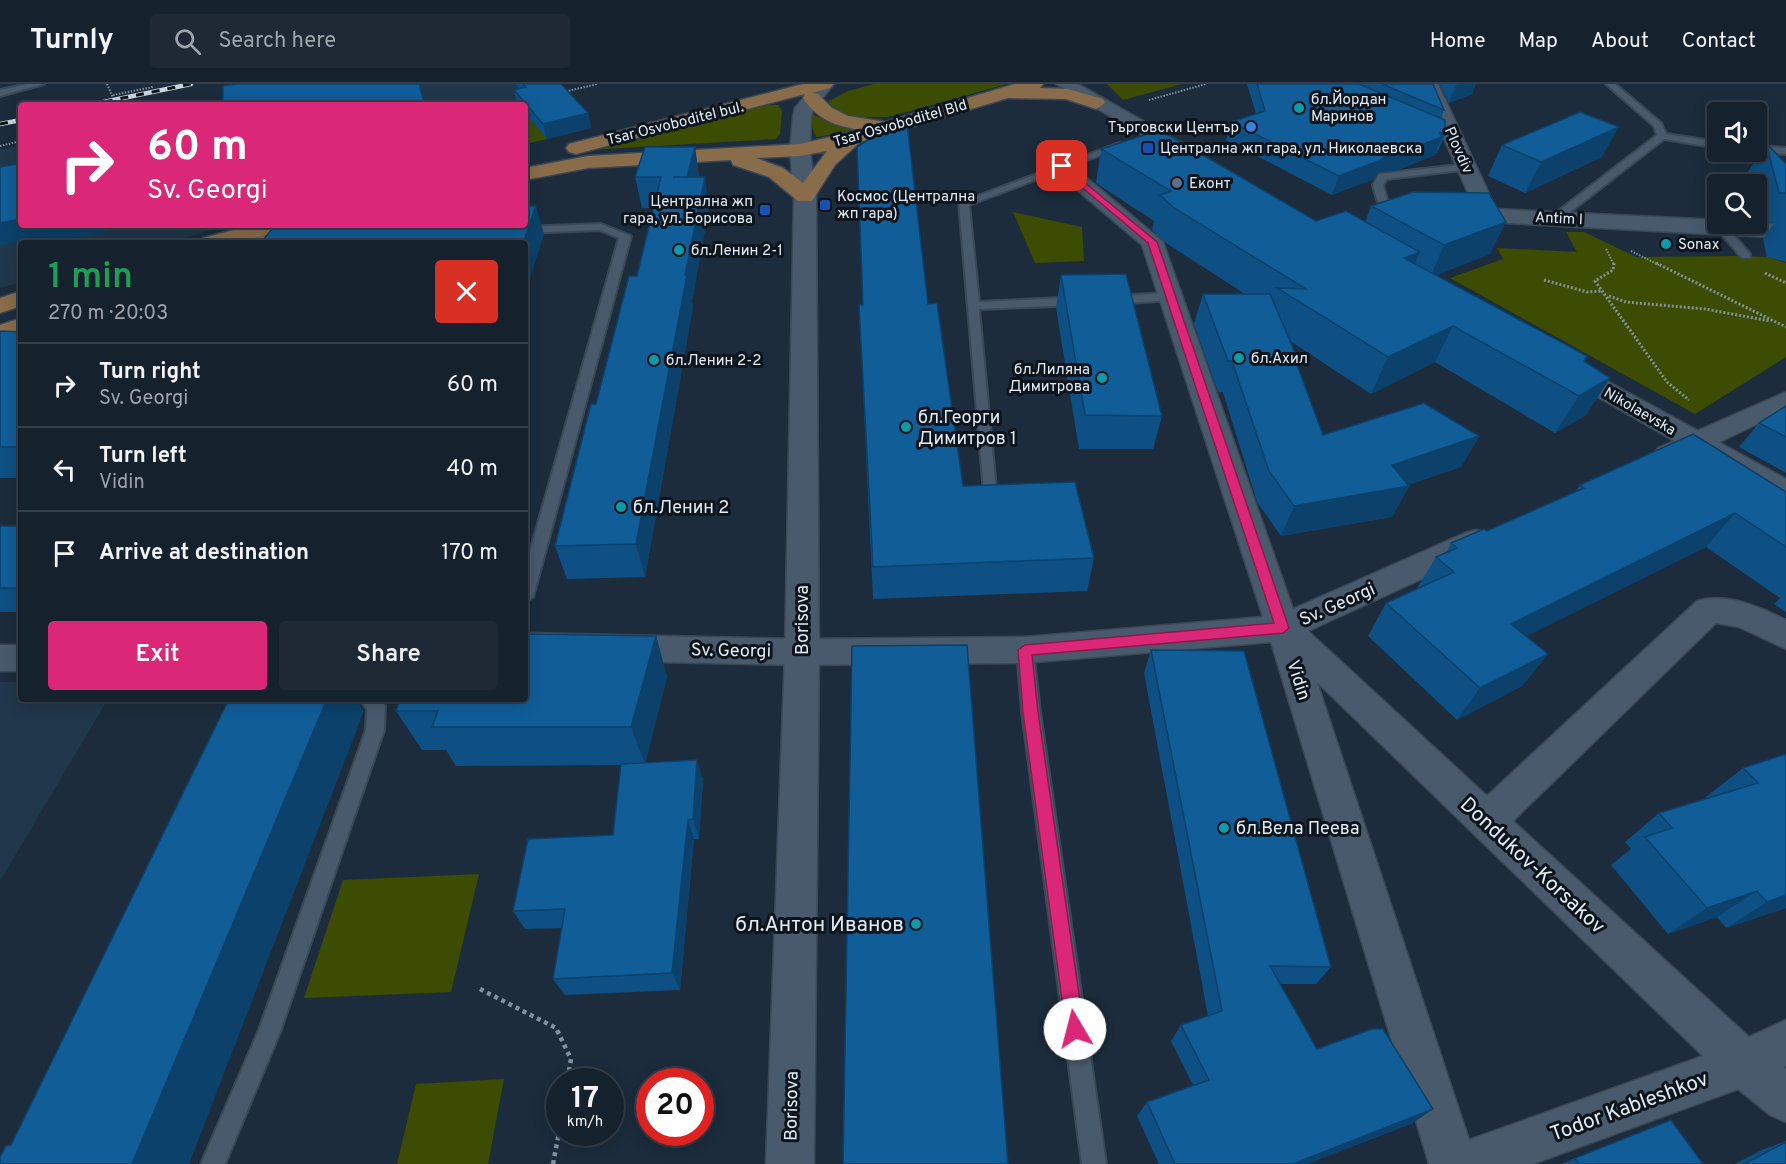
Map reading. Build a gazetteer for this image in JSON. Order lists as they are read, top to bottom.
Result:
{
  "streets": {
    "main road": ["Tsar Osvoboditel bul.", "Tsar Osvoboditel Bld"],
    "street": [
      "Plovdiv",
      "Antim I",
      "Nikolaevska",
      "Sv. Georgi",
      "Borisova",
      "Vidin",
      "Dondukov-Korsakov",
      "Todor Kableshkov"
    ]
  },
  "crossings": [
    ["Tsar Osvoboditel bul.", "Tsar Osvoboditel Bld"],
    ["Tsar Osvoboditel bul.", "Borisova"],
    ["Tsar Osvoboditel Bld", "Borisova"],
    ["Plovdiv", "Antim I"],
    ["Sv. Georgi", "Borisova"],
    ["Sv. Georgi", "Vidin"],
    ["Sv. Georgi", "Dondukov-Korsakov"],
    ["Vidin", "Dondukov-Korsakov"],
    ["Dondukov-Korsakov", "Todor Kableshkov"]
  ],
  "places": {
    "other": [
      "бл.Йордан Маринов",
      "Търговски Център",
      "Еконт",
      "Sonax",
      "бл.Ленин 2-1",
      "бл.Ахил",
      "бл.Ленин 2-2",
      "бл.Лиляна Димитрова",
      "бл.Георги Димитров 1",
      "бл.Ленин 2",
      "бл.Вела Пеева",
      "бл.Антон Иванов"
    ],
    "transit": ["Централна жп гара, ул. Николаевска", "Космос (Централна жп гара)", "Централна жп гара, ул. Борисова"]
  },
  "page": {
    "header": "Turnly",
    "search": "Search here",
    "nav": [
      "Home",
      "Map",
      "About",
      "Contact"
    ],
    "turn": ["60 m", "Sv. Georgi"],
    "heading": ["1 min", "270 m · 20:03"],
    "list": [
      {
        "name": "Turn right",
        "note": "Sv. Georgi",
        "value": "60 m"
      },
      {
        "name": "Turn left",
        "note": "Vidin",
        "value": "40 m"
      },
      {
        "name": "Arrive at destination",
        "value": "170 m"
      }
    ],
    "buttons": ["Exit", "Share"],
    "speed": "17 km/h",
    "limit": "20"
  }
}
